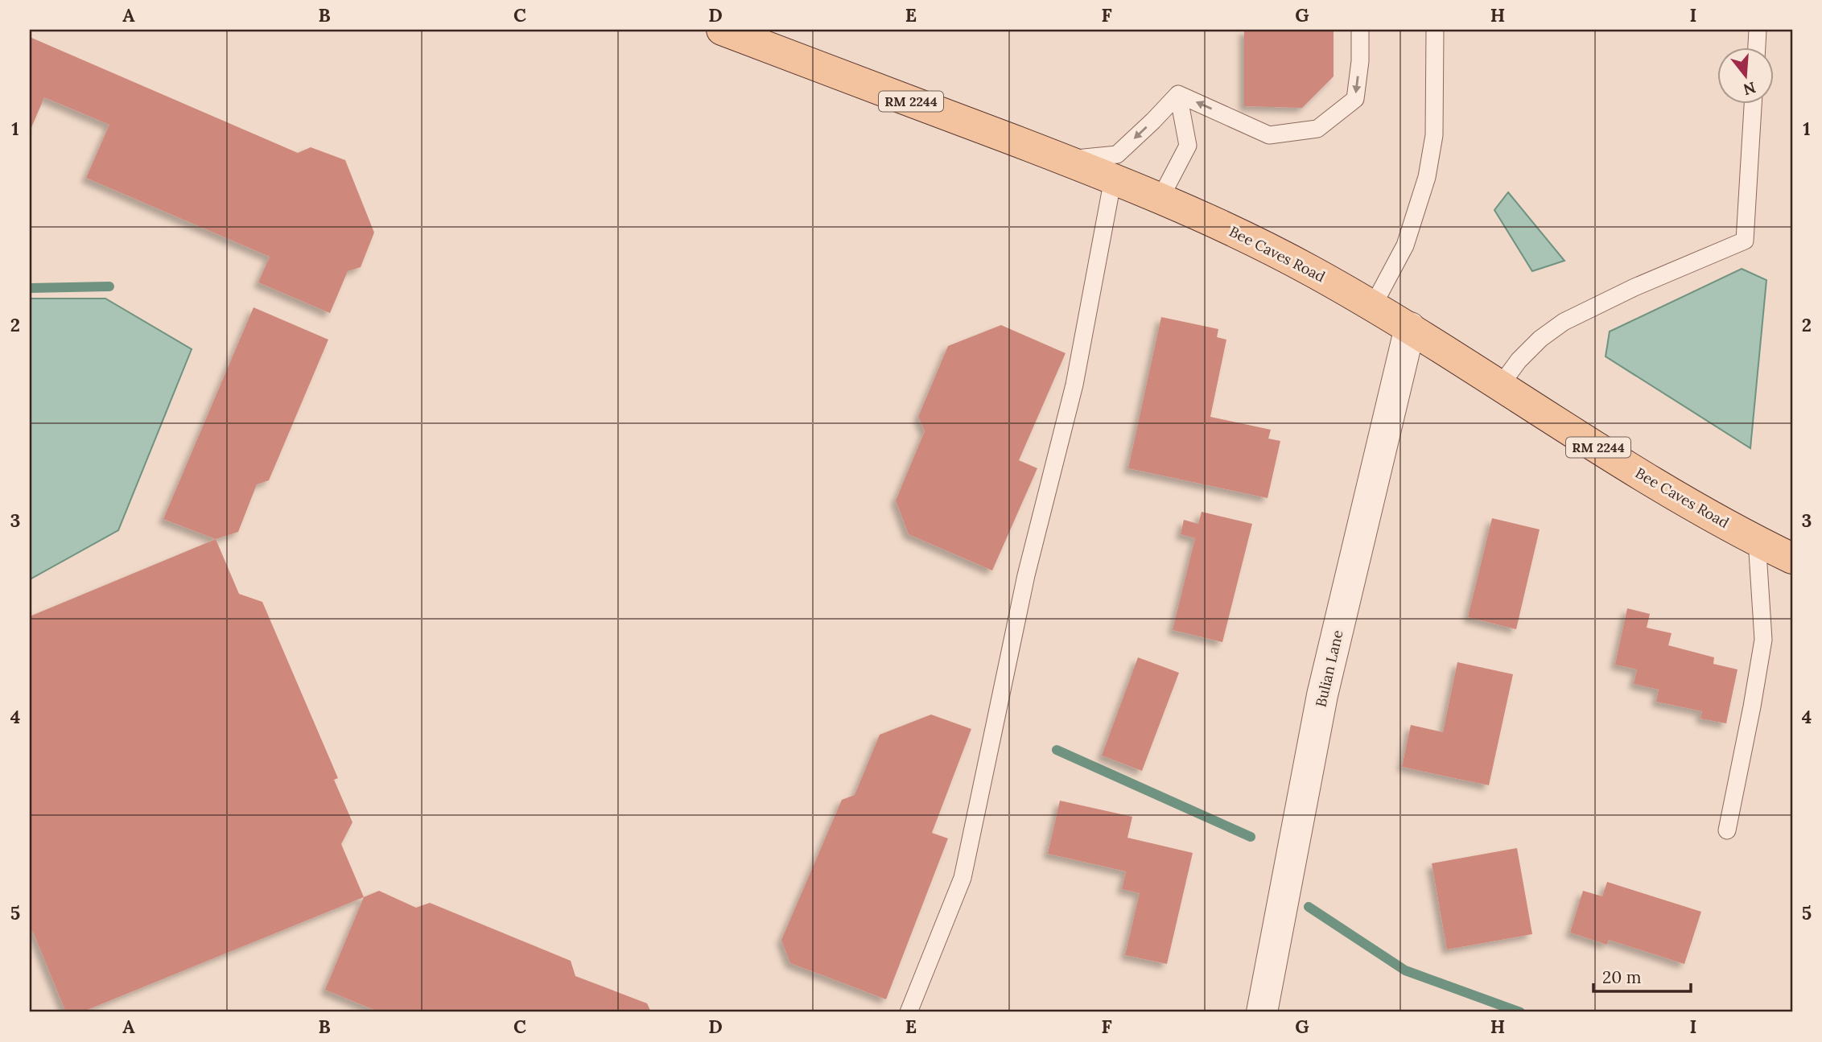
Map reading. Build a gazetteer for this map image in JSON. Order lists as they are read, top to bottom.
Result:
{
  "streets": {
    "main road": ["RM 2244", "Bee Caves Road"],
    "street": ["Bulian Lane"]
  },
  "crossings": [
    ["Bee Caves Road", "Bulian Lane"]
  ],
  "scale_bar": "20 m",
  "north": "bottom",
  "grid": {
    "columns": [
      "A",
      "B",
      "C",
      "D",
      "E",
      "F",
      "G",
      "H",
      "I"
    ],
    "rows": [
      "1",
      "2",
      "3",
      "4",
      "5"
    ]
  }
}
